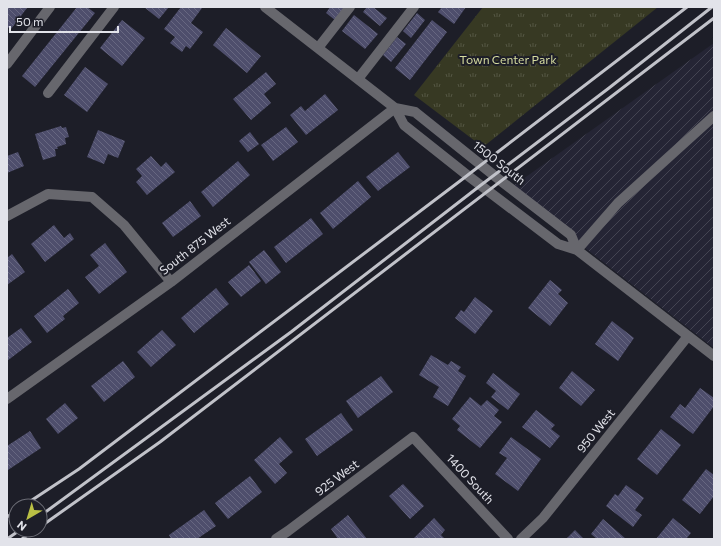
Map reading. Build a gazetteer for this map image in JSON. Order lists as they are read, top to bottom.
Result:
{
  "streets": {
    "street": [
      "1500 South",
      "South 875 West",
      "950 West",
      "925 West",
      "1400 South"
    ]
  },
  "crossings": [
    ["1500 South", "South 875 West"],
    ["1500 South", "950 West"],
    ["925 West", "1400 South"]
  ],
  "parks": ["Town Center Park"],
  "scale_bar": "50 m",
  "north": "bottom left"
}
